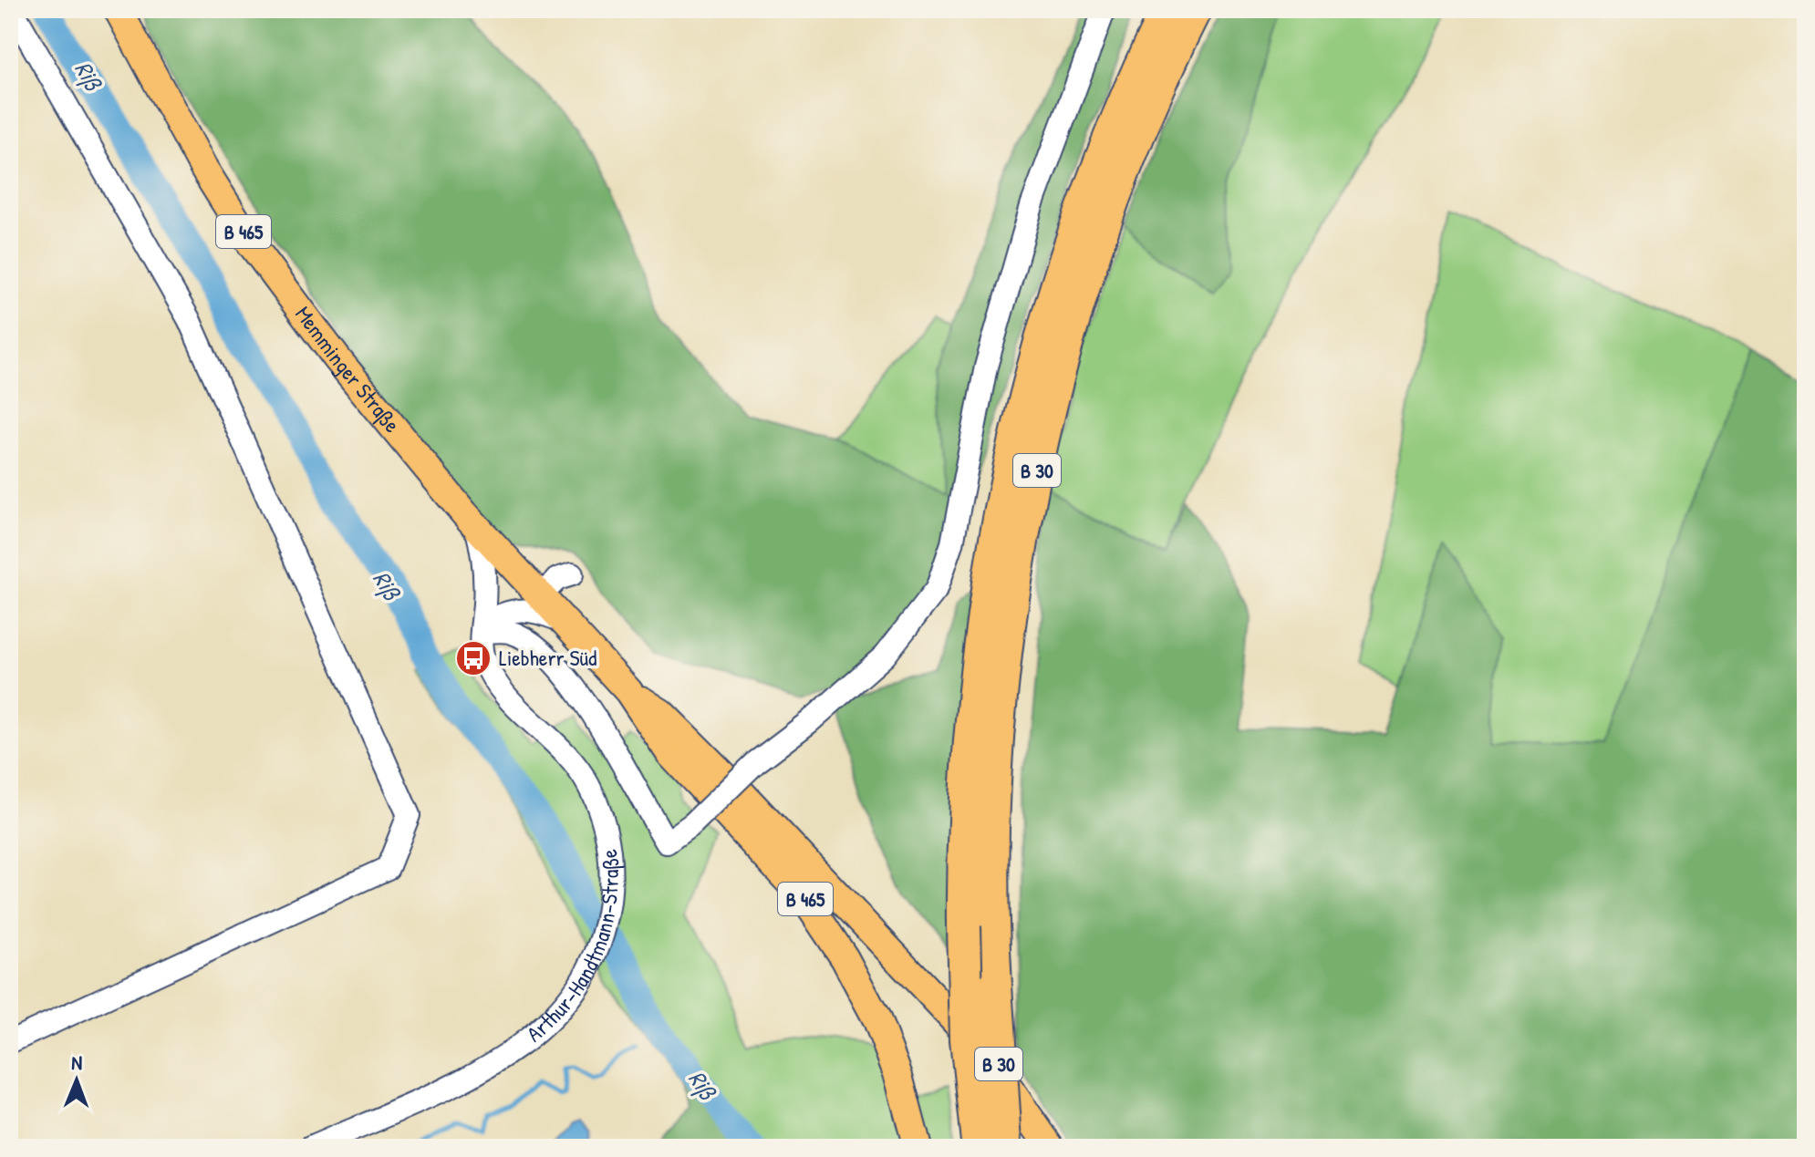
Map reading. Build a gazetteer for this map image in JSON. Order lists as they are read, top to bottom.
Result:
{
  "streets": {
    "highway": ["B 30"],
    "main road": ["B 465", "Memminger Straße"],
    "street": ["Arthur-Handtmann-Straße"]
  },
  "crossings": [
    ["B 465", "Memminger Straße"],
    ["Memminger Straße", "Arthur-Handtmann-Straße"]
  ],
  "water": ["Riß"],
  "places": {
    "bus stop": ["Liebherr Süd"]
  },
  "north": "top"
}
